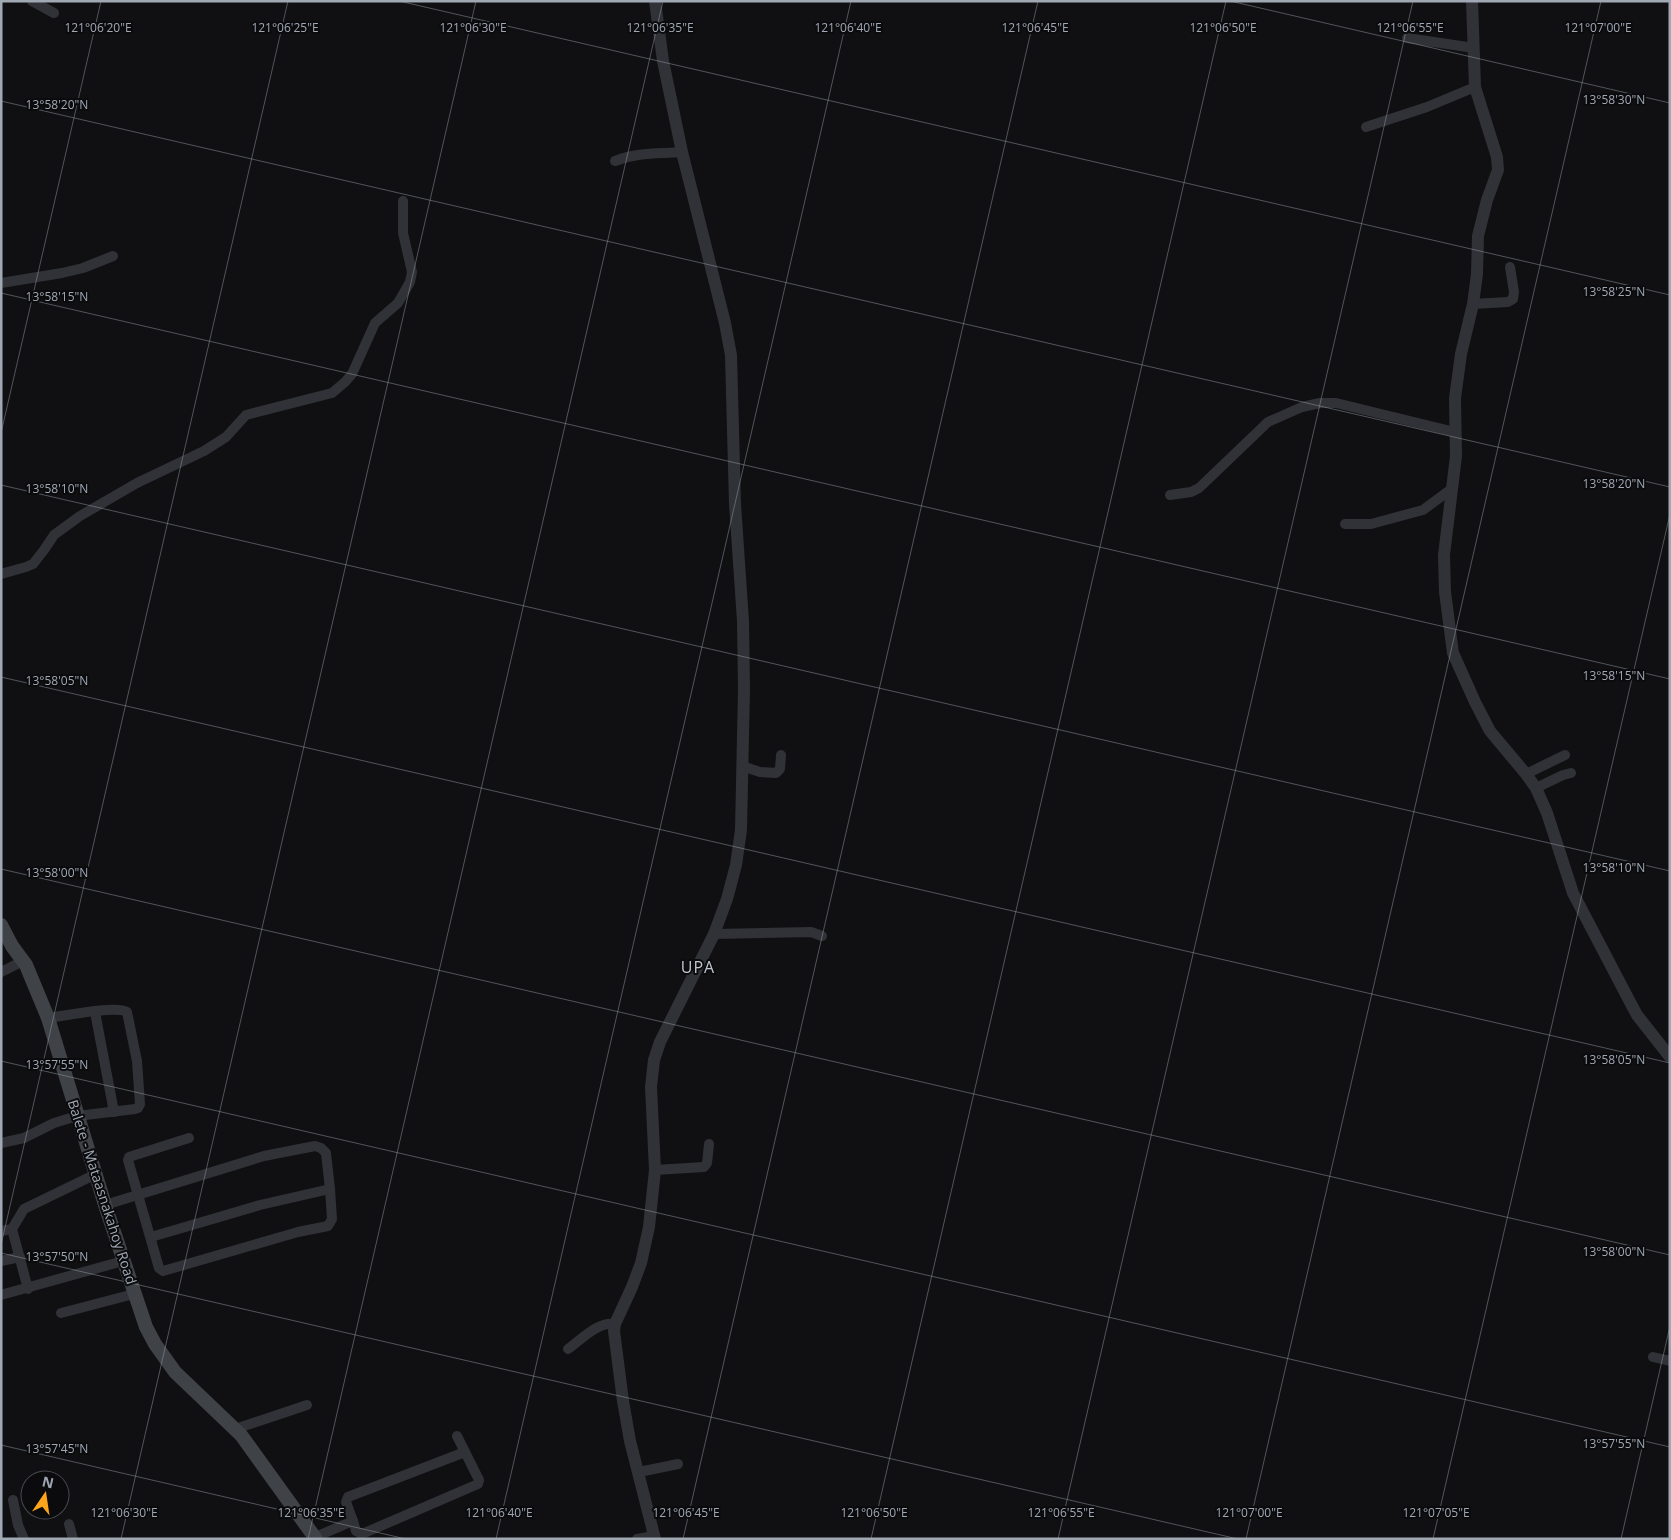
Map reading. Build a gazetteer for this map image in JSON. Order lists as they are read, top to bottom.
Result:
{
  "streets": {
    "main road": ["Balete - Mataasnakahoy Road"]
  },
  "districts": ["UPA"],
  "north": "top",
  "coordinates": [
    "121°06'20\"E",
    "121°06'25\"E",
    "121°06'30\"E",
    "121°06'35\"E",
    "121°06'40\"E",
    "121°06'45\"E",
    "121°06'50\"E",
    "121°06'55\"E",
    "121°07'00\"E",
    "13°58'30\"N",
    "13°58'20\"N",
    "13°58'25\"N",
    "13°58'15\"N",
    "13°58'10\"N",
    "13°58'05\"N",
    "13°58'00\"N",
    "13°57'55\"N",
    "13°57'50\"N",
    "13°57'45\"N",
    "121°07'05\"E"
  ]
}
